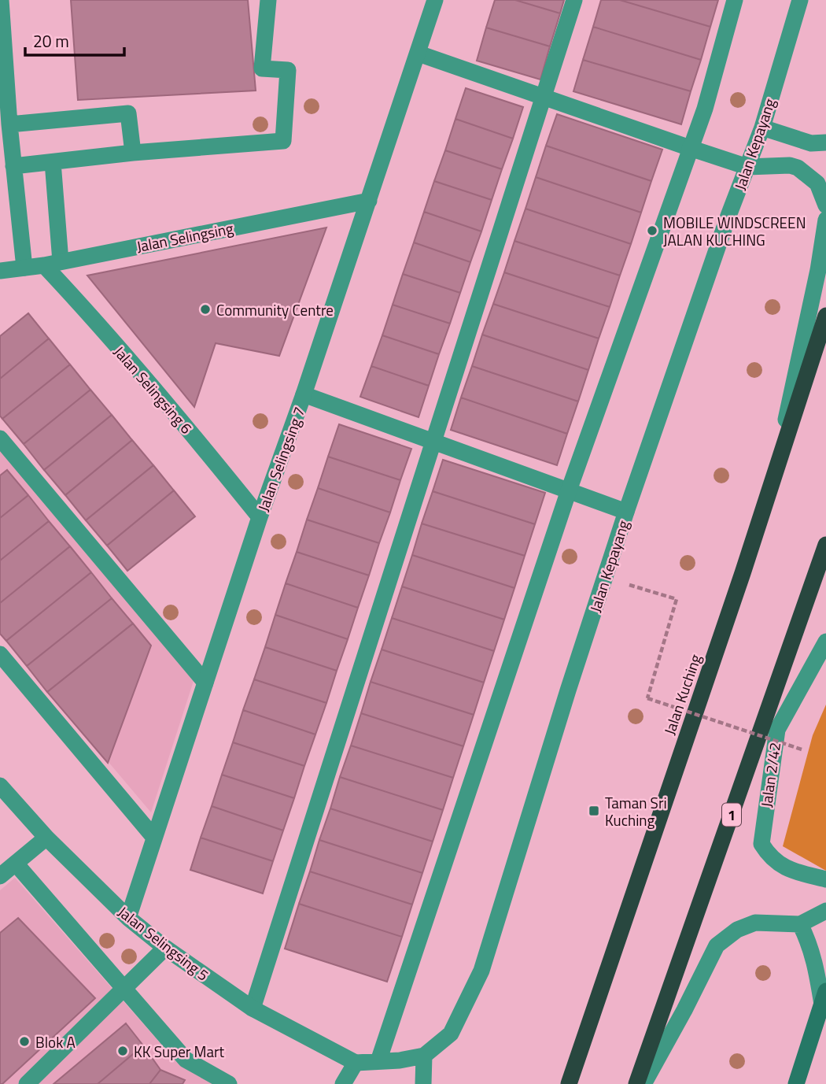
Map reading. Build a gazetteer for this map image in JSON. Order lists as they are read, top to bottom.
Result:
{
  "streets": {
    "highway": ["Jalan Kuching", "1"],
    "street": [
      "Jalan Kepayang",
      "Jalan Selingsing",
      "Jalan Selingsing 6",
      "Jalan Selingsing 7",
      "Jalan 2/42",
      "Jalan Selingsing 5"
    ]
  },
  "crossings": [
    ["Jalan Kepayang", "Jalan Selingsing 5"],
    ["Jalan Selingsing", "Jalan Selingsing 6"],
    ["Jalan Selingsing", "Jalan Selingsing 7"],
    ["Jalan Selingsing 6", "Jalan Selingsing 7"],
    ["Jalan Selingsing 7", "Jalan Selingsing 5"]
  ],
  "places": {
    "other": [
      "MOBILE WINDSCREEN JALAN KUCHING",
      "Community Centre",
      "Blok A",
      "KK Super Mart"
    ],
    "transit": ["Taman Sri Kuching"]
  },
  "scale_bar": "20 m"
}
